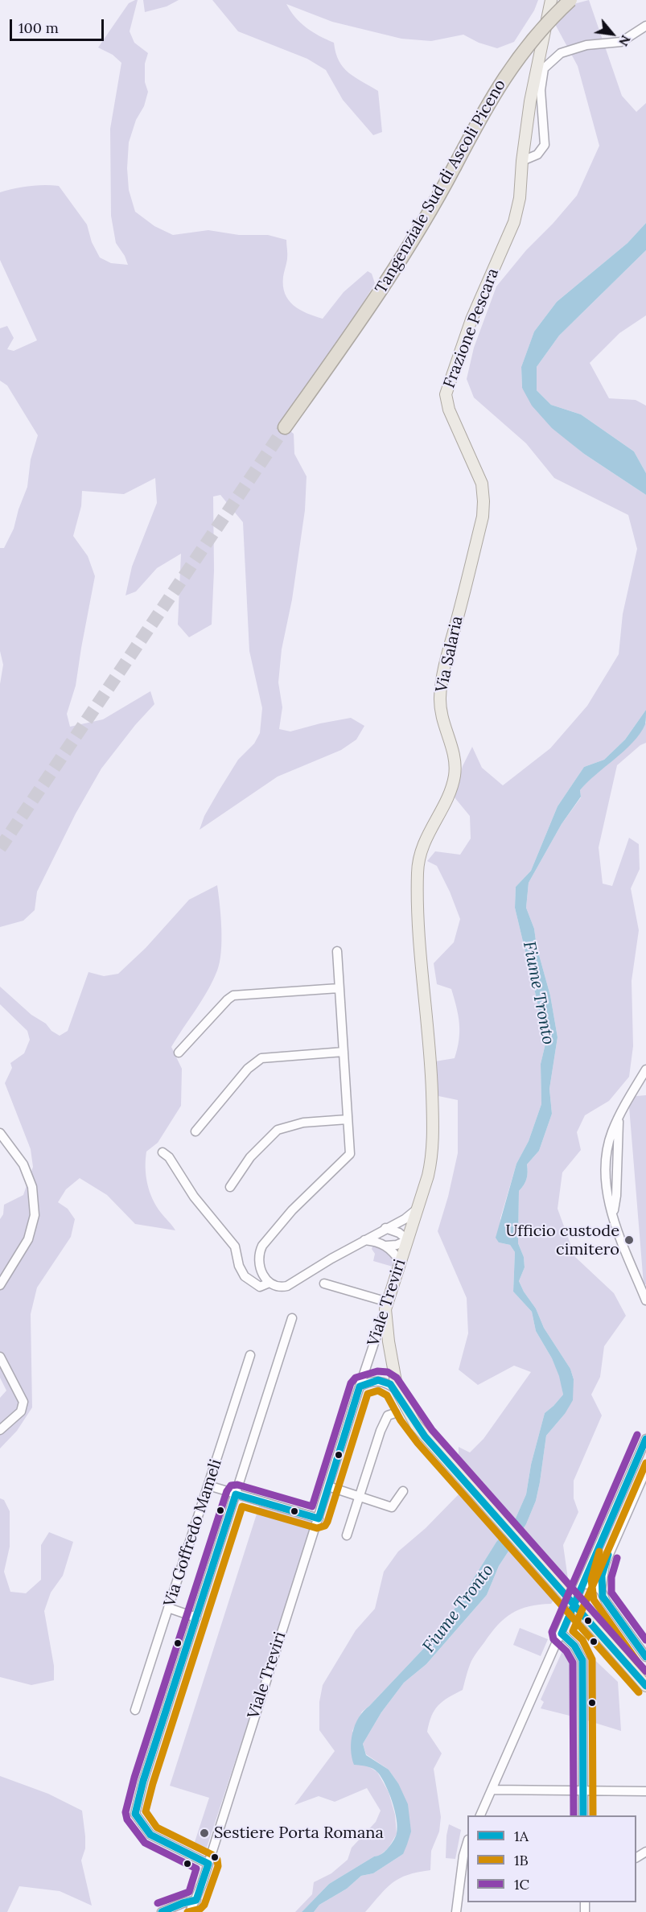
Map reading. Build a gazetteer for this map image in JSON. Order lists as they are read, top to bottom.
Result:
{
  "streets": {
    "highway": ["Tangenziale Sud di Ascoli Piceno"],
    "main road": ["Frazione Pescara", "Via Salaria", "Viale Treviri"],
    "street": ["Via Goffredo Mameli"]
  },
  "crossings": [
    ["Frazione Pescara", "Via Salaria"],
    ["Via Salaria", "Viale Treviri"]
  ],
  "water": ["Fiume Tronto"],
  "places": ["Ufficio custode cimitero", "Sestiere Porta Romana"],
  "lines": ["transit line 1C", "transit line 1A", "transit line 1B"],
  "legend": ["1A", "1B", "1C"],
  "scale_bar": "100 m",
  "north": "bottom right"
}
